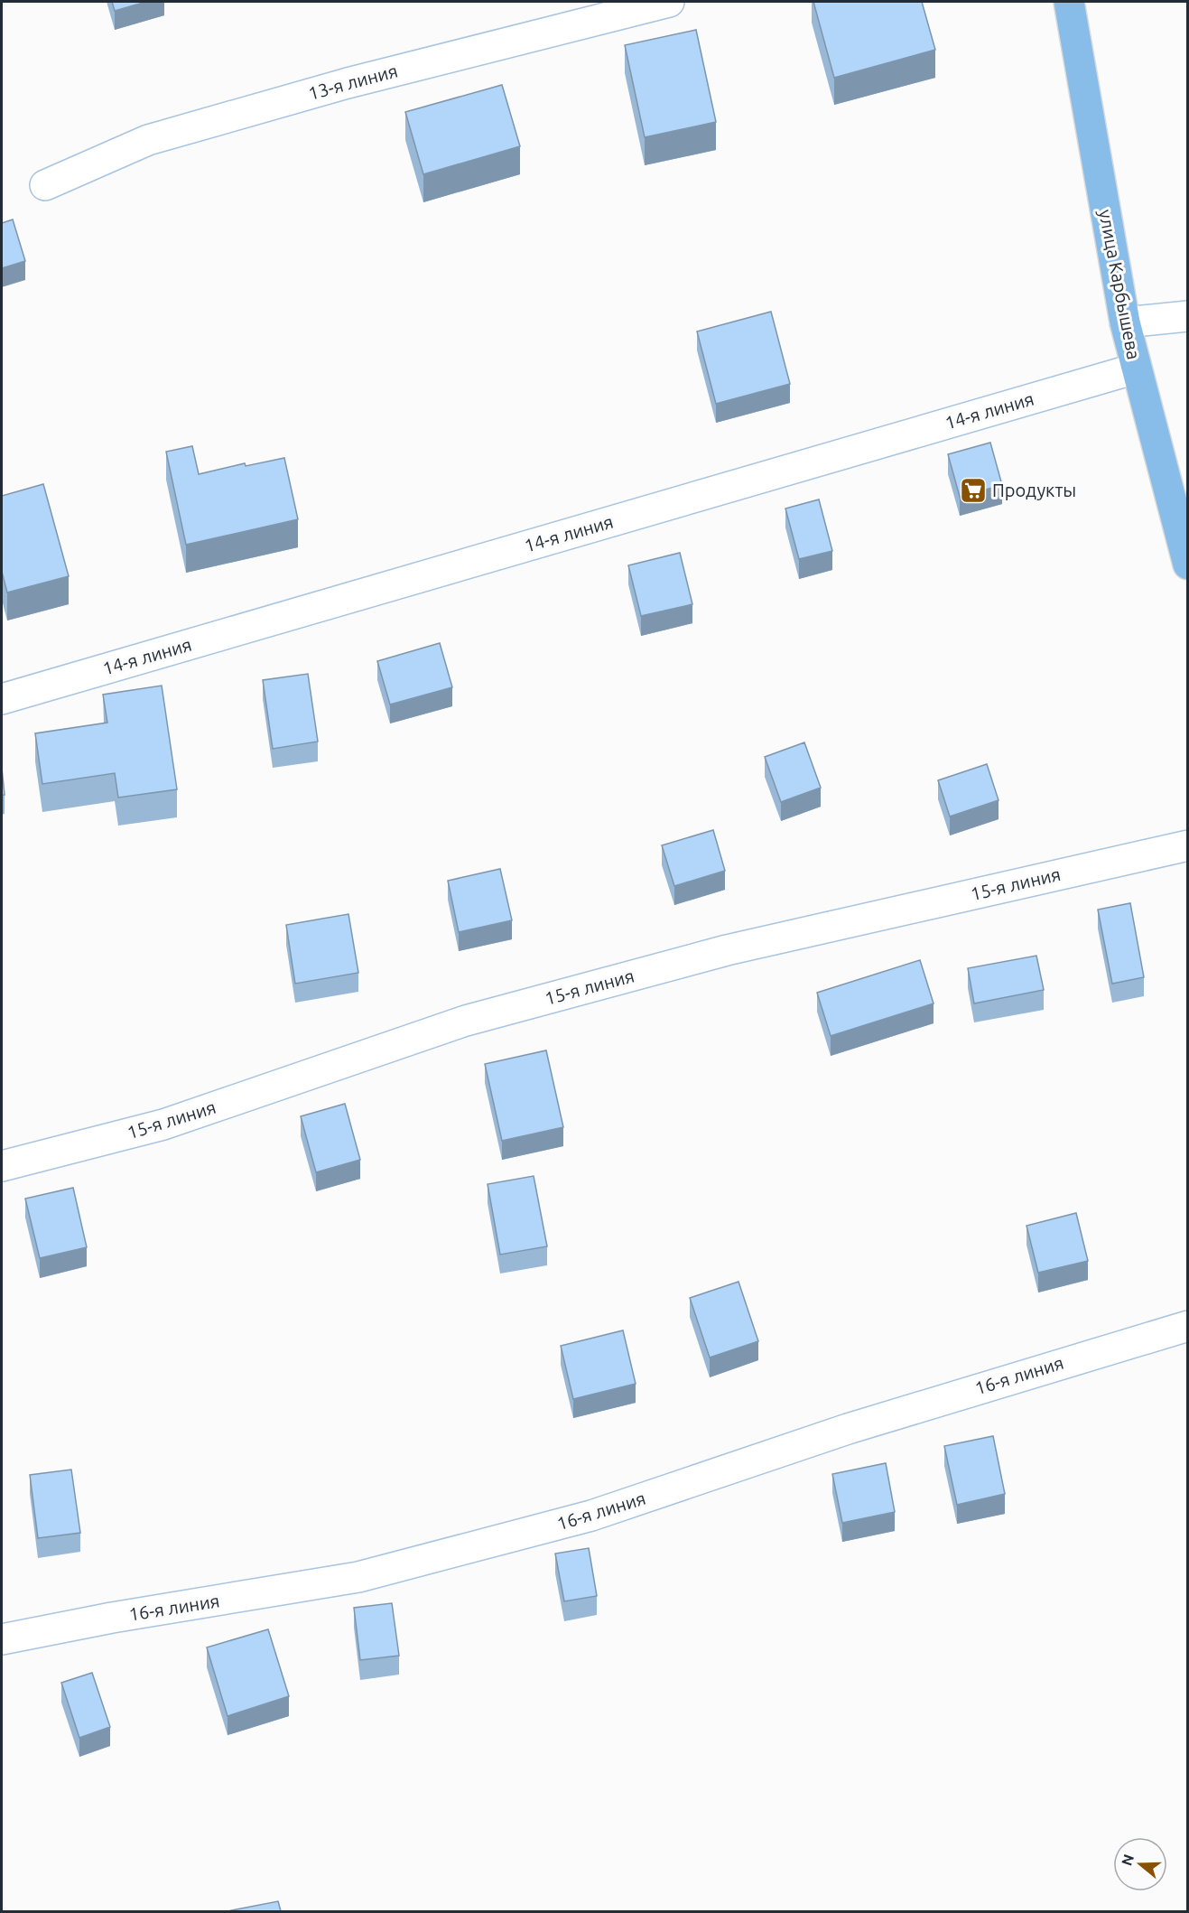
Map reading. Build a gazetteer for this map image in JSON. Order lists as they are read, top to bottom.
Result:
{
  "streets": {
    "main road": ["улица Карбышева"],
    "street": [
      "13-я линия",
      "14-я линия",
      "15-я линия",
      "16-я линия"
    ]
  },
  "crossings": [
    ["улица Карбышева", "14-я линия"]
  ],
  "places": {
    "supermarket": ["Продукты"]
  },
  "north": "left"
}
